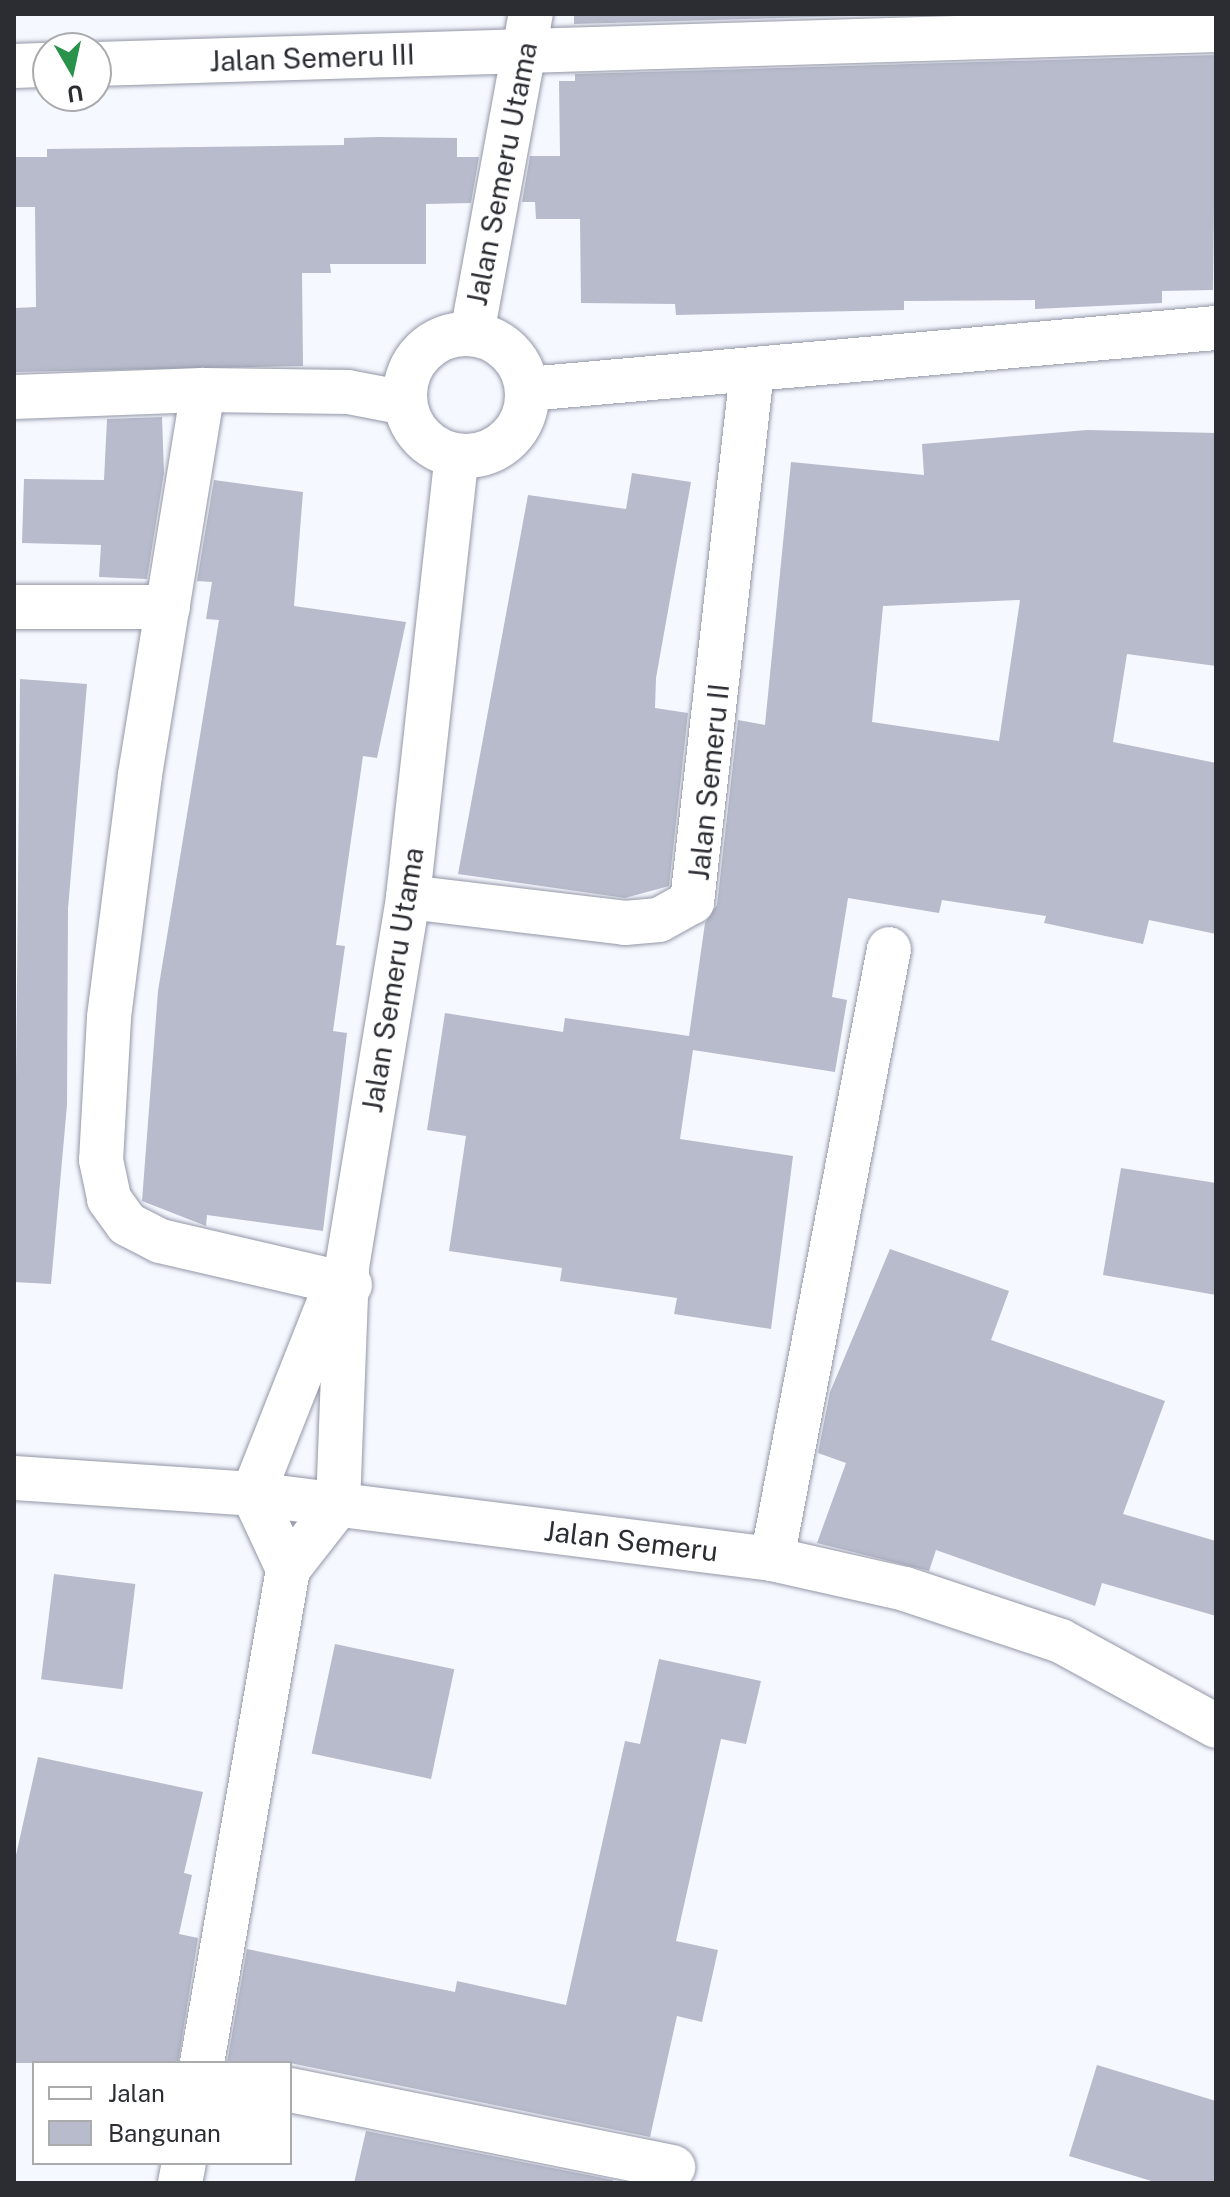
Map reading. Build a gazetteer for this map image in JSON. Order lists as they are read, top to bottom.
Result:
{
  "streets": {
    "street": [
      "Jalan Semeru III",
      "Jalan Semeru Utama",
      "Jalan Semeru II",
      "Jalan Semeru"
    ]
  },
  "crossings": [
    ["Jalan Semeru III", "Jalan Semeru Utama"],
    ["Jalan Semeru Utama", "Jalan Semeru II"],
    ["Jalan Semeru Utama", "Jalan Semeru"]
  ],
  "legend": ["Jalan", "Bangunan"],
  "north": "bottom"
}
